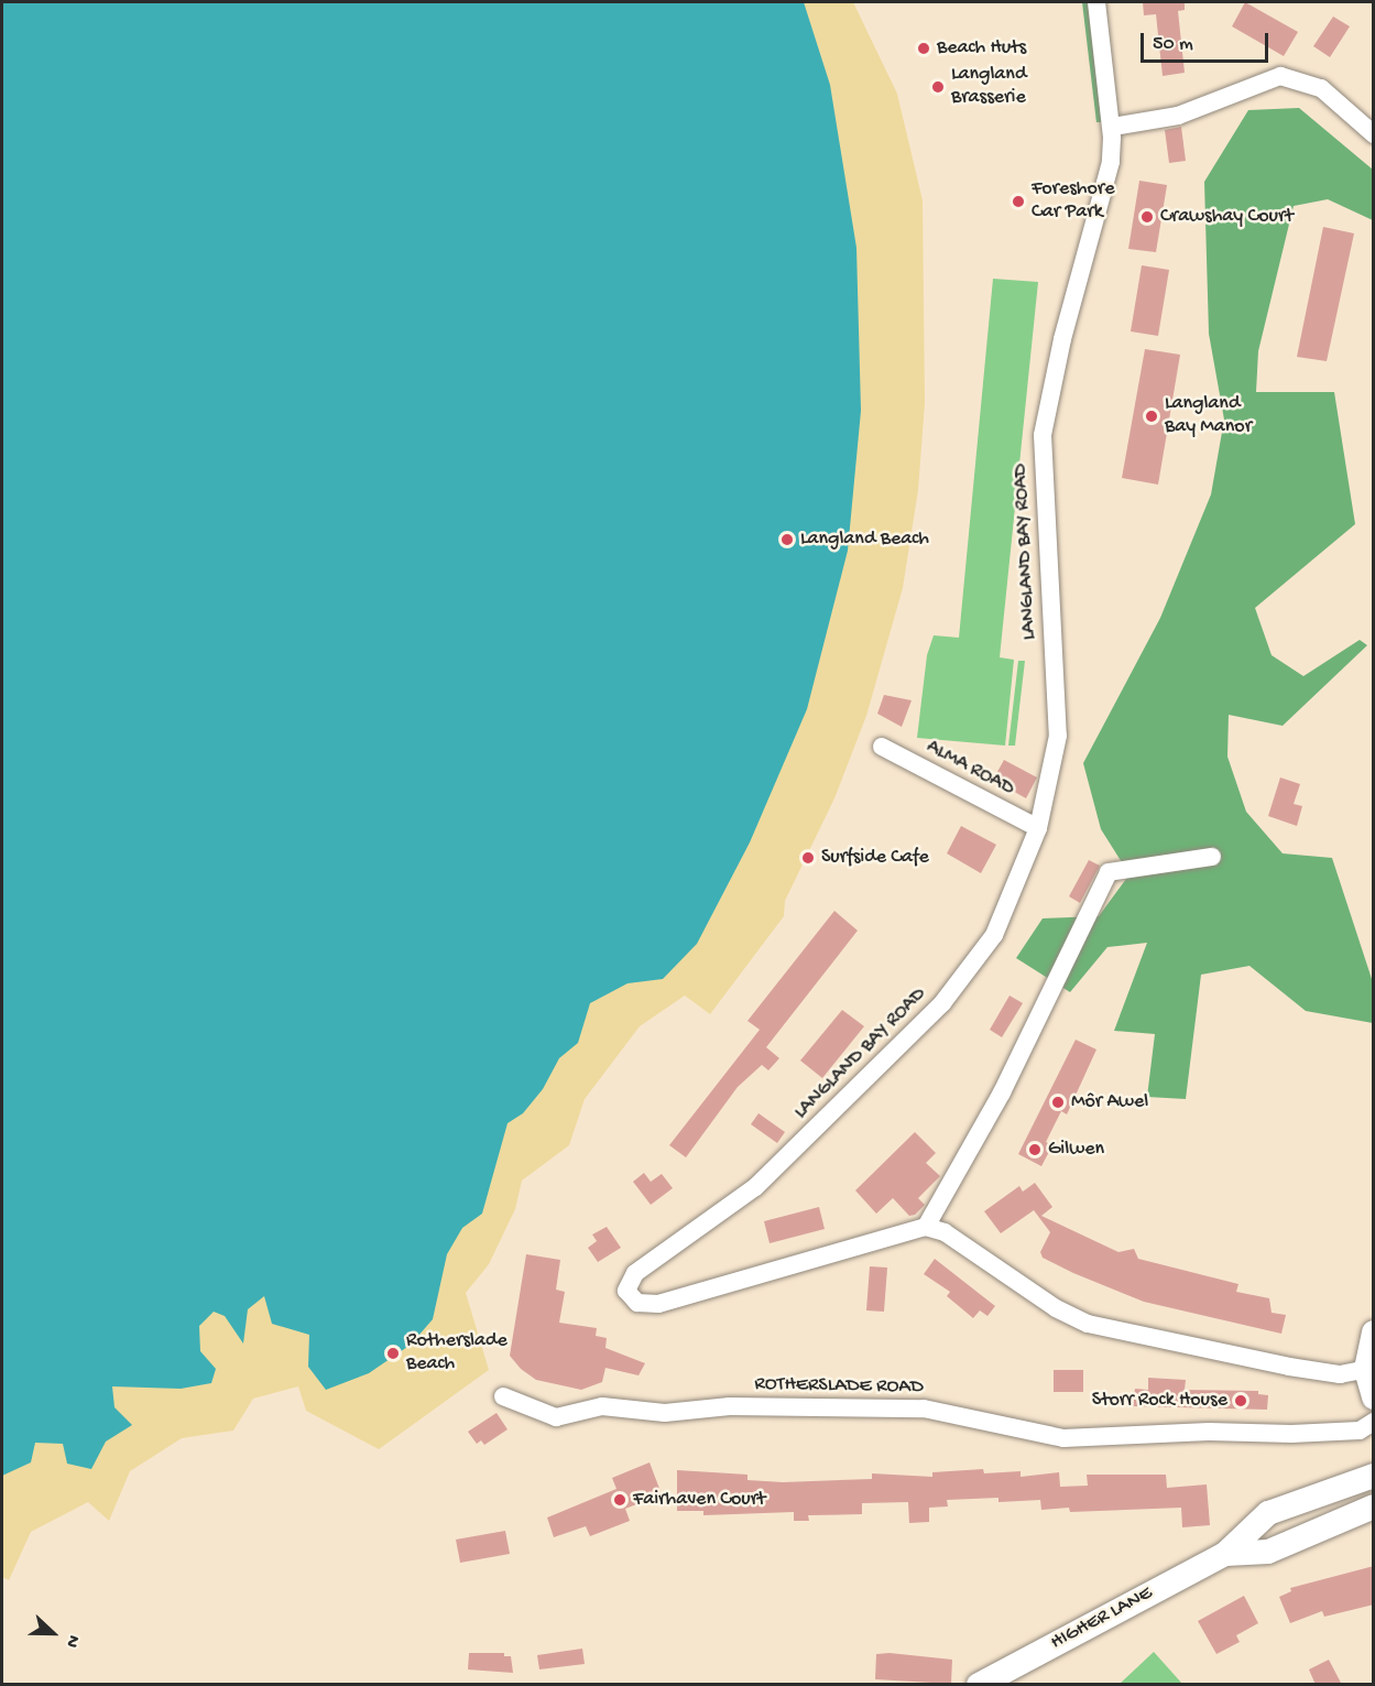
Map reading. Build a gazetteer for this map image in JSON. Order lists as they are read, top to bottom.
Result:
{
  "streets": {
    "street": [
      "LANGLAND BAY ROAD",
      "ALMA ROAD",
      "ROTHERSLADE ROAD",
      "HIGHER LANE"
    ]
  },
  "crossings": [
    ["LANGLAND BAY ROAD", "ALMA ROAD"]
  ],
  "places": [
    "Beach Huts",
    "Langland Brasserie",
    "Foreshore Car Park",
    "Crawshay Court",
    "Langland Bay Manor",
    "Langland Beach",
    "Surfside Cafe",
    "Môr Awel",
    "Gilwen",
    "Rotherslade Beach",
    "Storr Rock House",
    "Fairhaven Court"
  ],
  "scale_bar": "50 m",
  "north": "right"
}
